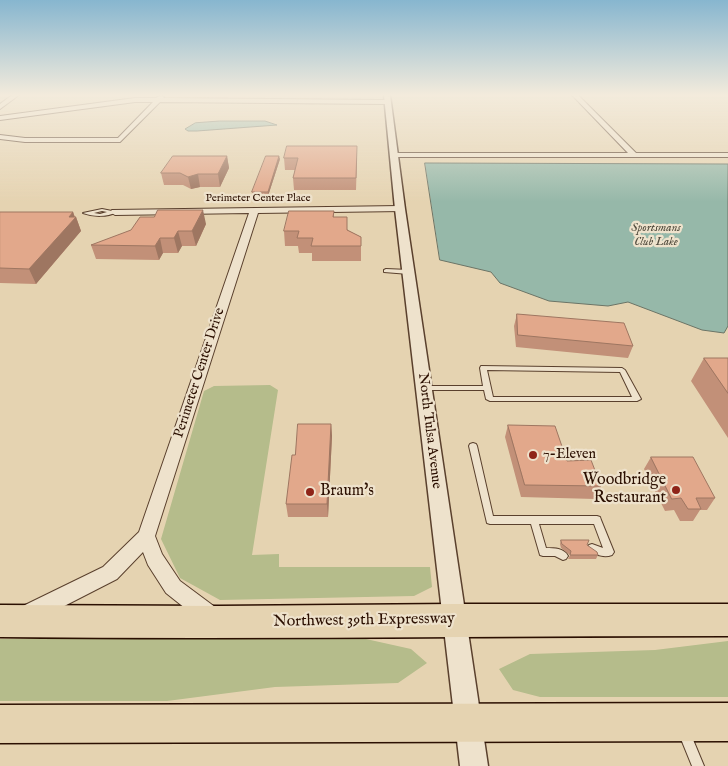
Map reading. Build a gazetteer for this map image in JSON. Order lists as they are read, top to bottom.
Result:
{
  "streets": {
    "highway": ["Northwest 39th Expressway"],
    "street": ["Perimeter Center Place", "Perimeter Center Drive", "North Tulsa Avenue"]
  },
  "crossings": [
    ["Perimeter Center Place", "Perimeter Center Drive"],
    ["Perimeter Center Place", "North Tulsa Avenue"],
    ["Perimeter Center Drive", "Northwest 39th Expressway"],
    ["North Tulsa Avenue", "Northwest 39th Expressway"]
  ],
  "water": ["Sportsmans Club Lake"],
  "places": ["7-Eleven", "Woodbridge Restaurant", "Braum's"]
}
